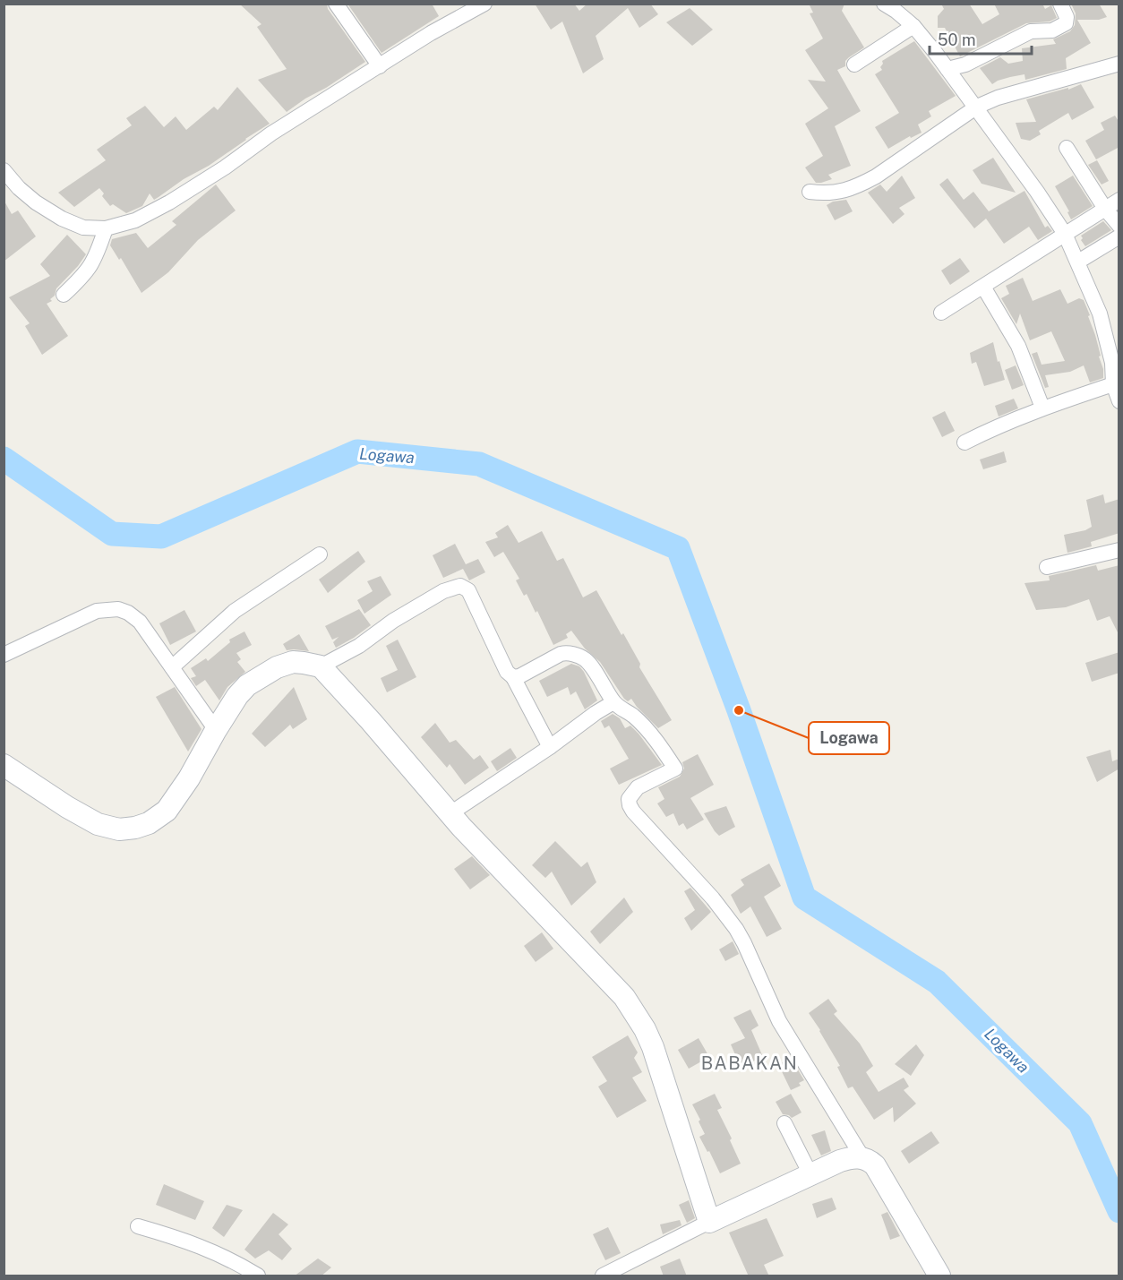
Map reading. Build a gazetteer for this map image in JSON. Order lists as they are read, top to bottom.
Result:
{
  "districts": ["BABAKAN"],
  "water": ["Logawa"],
  "places": ["Logawa"],
  "scale_bar": "50 m"
}
